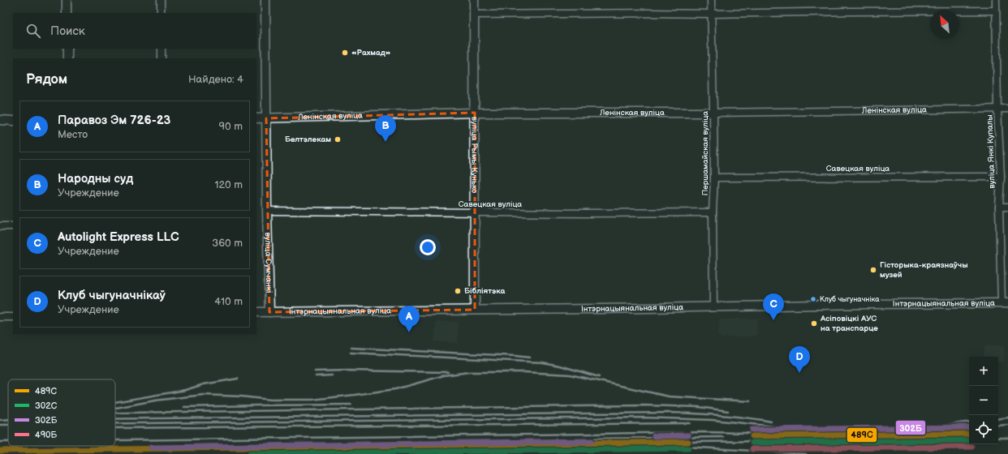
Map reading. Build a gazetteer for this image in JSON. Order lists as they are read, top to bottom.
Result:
{
  "streets": {
    "street": [
      "Ленінская вуліца",
      "вуліца Янкі Купалы",
      "Першамайская вуліца",
      "вуліца Рымы Кунько",
      "Савецкая вуліца",
      "вуліца Сумчанкі",
      "Інтэрнацыянальная вуліца"
    ]
  },
  "crossings": [
    ["Ленінская вуліца", "вуліца Янкі Купалы"],
    ["Ленінская вуліца", "Першамайская вуліца"],
    ["Ленінская вуліца", "вуліца Рымы Кунько"],
    ["Ленінская вуліца", "вуліца Сумчанкі"],
    ["вуліца Янкі Купалы", "Савецкая вуліца"],
    ["вуліца Янкі Купалы", "Інтэрнацыянальная вуліца"],
    ["Першамайская вуліца", "Савецкая вуліца"],
    ["Першамайская вуліца", "Інтэрнацыянальная вуліца"],
    ["вуліца Рымы Кунько", "Савецкая вуліца"],
    ["вуліца Рымы Кунько", "Інтэрнацыянальная вуліца"],
    ["Савецкая вуліца", "вуліца Сумчанкі"],
    ["вуліца Сумчанкі", "Інтэрнацыянальная вуліца"]
  ],
  "places": [
    "«Рахмад»",
    "Белтэлекам",
    "Гісторыка-краязнаўчы музей",
    "Бібліятэка",
    "Клуб чыгуначніка",
    "Асіповіцкі АУС на транспарце"
  ],
  "lines": [
    "transit line 302Б",
    "transit line 489С",
    "transit line 302С",
    "transit line 490Б"
  ],
  "legend": [
    "489С",
    "302С",
    "302Б",
    "490Б"
  ],
  "north": "top left",
  "page": {
    "search": "Поиск",
    "heading": ["Рядом", "Найдено: 4"],
    "list": [
      {
        "mark": "A",
        "name": "Паравоз Эм 726-23",
        "note": "Место",
        "value": "90 m"
      },
      {
        "mark": "B",
        "name": "Народны суд",
        "note": "Учреждение",
        "value": "120 m"
      },
      {
        "mark": "C",
        "name": "Autolight Express LLC",
        "note": "Учреждение",
        "value": "360 m"
      },
      {
        "mark": "D",
        "name": "Клуб чыгуначнікаў",
        "note": "Учреждение",
        "value": "410 m"
      }
    ],
    "pins": [
      "B",
      "C",
      "A",
      "D"
    ],
    "map_buttons": ["+", "−"]
  }
}
